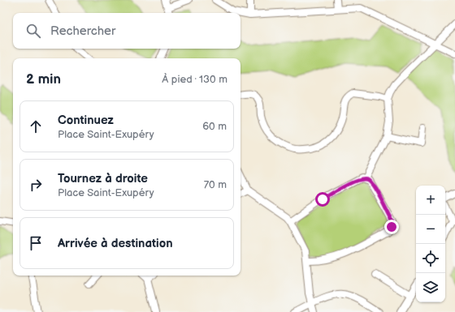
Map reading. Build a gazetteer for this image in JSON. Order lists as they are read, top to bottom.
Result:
{
  "page": {
    "search": "Rechercher",
    "heading": ["2 min", "À pied · 130 m"],
    "list": [
      ["Continuez", "Place Saint-Exupéry", "60 m"],
      ["Tournez à droite", "Place Saint-Exupéry", "70 m"],
      "Arrivée à destination"
    ],
    "map_buttons": ["+", "−"]
  }
}
